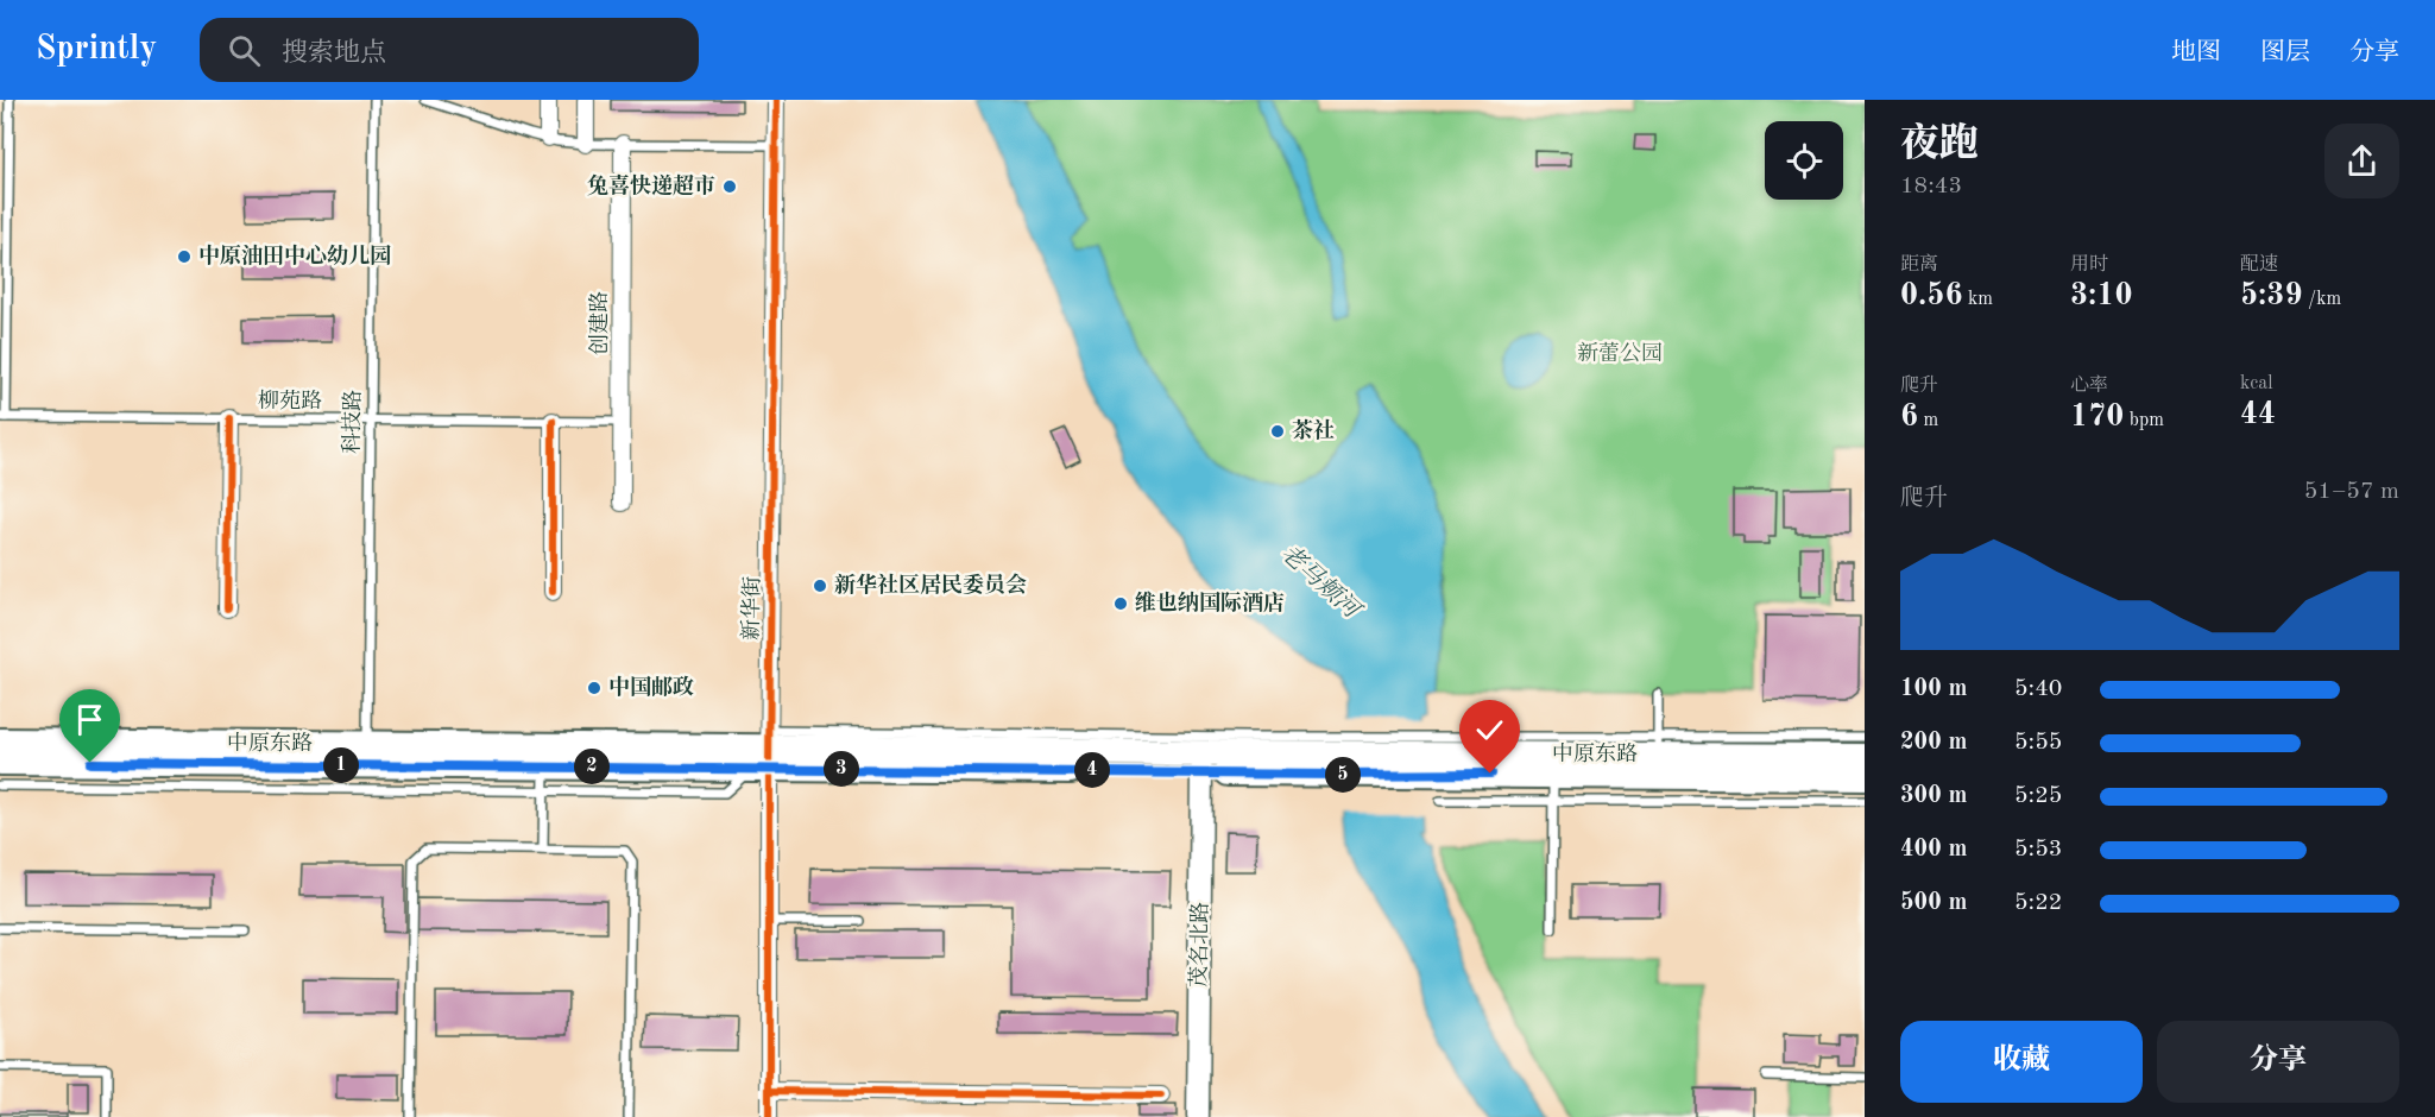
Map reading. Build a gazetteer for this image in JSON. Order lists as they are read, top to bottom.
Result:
{
  "streets": {
    "main road": ["中原东路"],
    "street": ["创建路", "新华街", "茂名北路"],
    "lane": ["柳苑路", "科技路"]
  },
  "crossings": [
    ["创建路", "柳苑路"],
    ["柳苑路", "科技路"],
    ["科技路", "中原东路"],
    ["新华街", "中原东路"],
    ["中原东路", "茂名北路"]
  ],
  "water": ["老马颊河"],
  "parks": ["新蕾公园"],
  "places": [
    "兔喜快递超市",
    "中原油田中心幼儿园",
    "茶社",
    "新华社区居民委员会",
    "维也纳国际酒店",
    "中国邮政"
  ],
  "page": {
    "header": "Sprintly",
    "search": "搜索地点",
    "nav": ["地图", "图层", "分享"],
    "heading": ["夜跑", "18:43"],
    "stats": [
      ["距离", "0.56 km"],
      ["用时", "3:10"],
      ["配速", "5:39 /km"],
      ["爬升", "6 m"],
      ["心率", "170 bpm"],
      ["kcal", "44"]
    ],
    "chart": ["爬升", "51–57 m"],
    "list": [
      {
        "name": "100 m",
        "note": "5:40"
      },
      {
        "name": "200 m",
        "note": "5:55"
      },
      {
        "name": "300 m",
        "note": "5:25"
      },
      {
        "name": "400 m",
        "note": "5:53"
      },
      {
        "name": "500 m",
        "note": "5:22"
      }
    ],
    "pins": [
      "1",
      "2",
      "3",
      "4",
      "5"
    ],
    "buttons": ["收藏", "分享"]
  }
}
